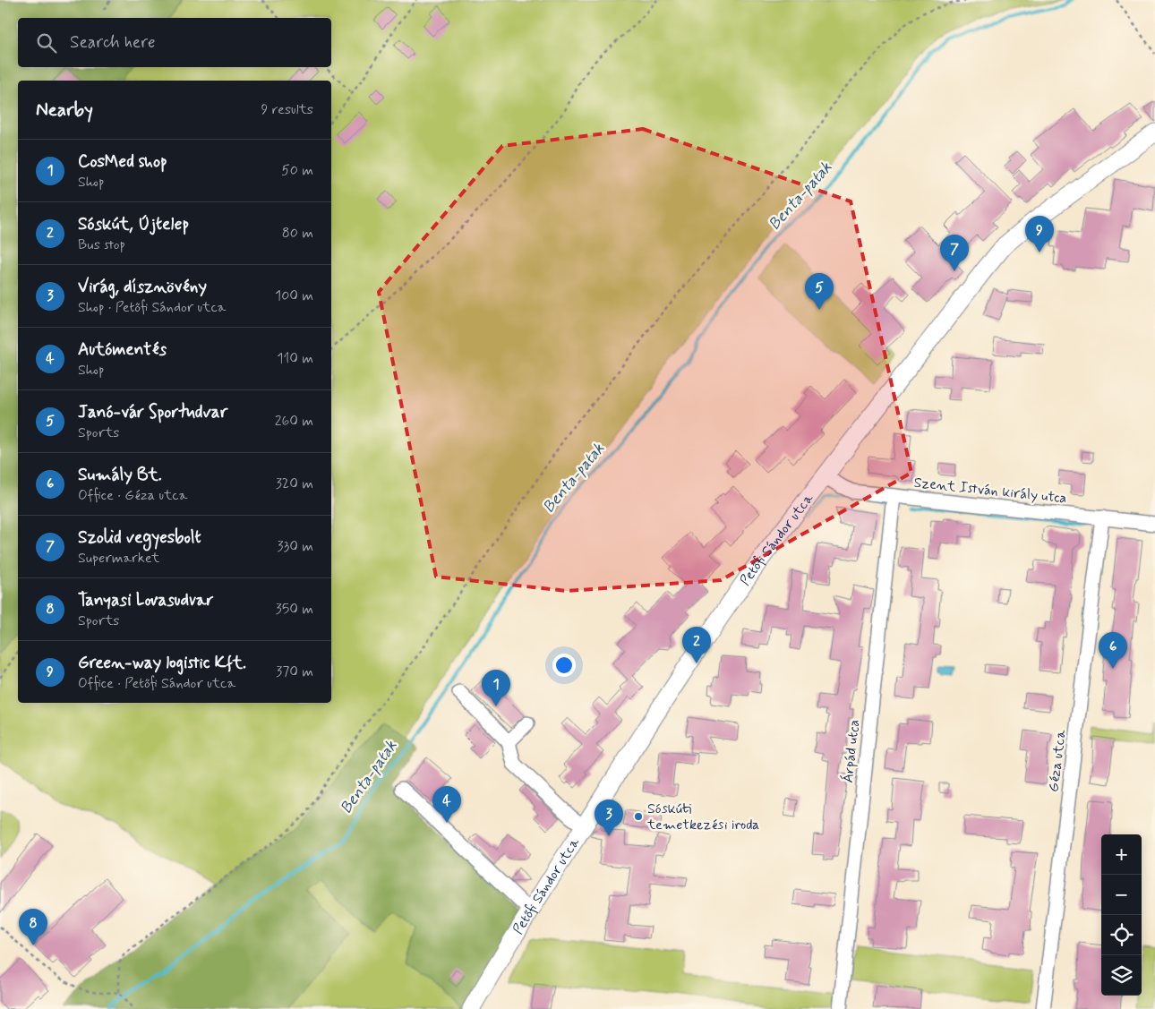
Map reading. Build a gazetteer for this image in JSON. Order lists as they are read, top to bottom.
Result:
{
  "streets": {
    "main road": ["Petőfi Sándor utca"],
    "street": ["Szent István király utca", "Árpád utca", "Géza utca"]
  },
  "crossings": [
    ["Szent István király utca", "Petőfi Sándor utca"],
    ["Szent István király utca", "Árpád utca"],
    ["Szent István király utca", "Géza utca"]
  ],
  "water": ["Benta-patak"],
  "places": ["Sóskúti temetkezési iroda"],
  "page": {
    "search": "Search here",
    "heading": ["Nearby", "9 results"],
    "list": [
      {
        "mark": "1",
        "name": "CosMed shop",
        "note": "Shop",
        "value": "50 m"
      },
      {
        "mark": "2",
        "name": "Sóskút, Újtelep",
        "note": "Bus stop",
        "value": "80 m"
      },
      {
        "mark": "3",
        "name": "Virág, dísznövény",
        "note": "Shop · Petőfi Sándor utca",
        "value": "100 m"
      },
      {
        "mark": "4",
        "name": "Autómentés",
        "note": "Shop",
        "value": "110 m"
      },
      {
        "mark": "5",
        "name": "Janó-vár Sportudvar",
        "note": "Sports",
        "value": "260 m"
      },
      {
        "mark": "6",
        "name": "Sumály Bt.",
        "note": "Office · Géza utca",
        "value": "320 m"
      },
      {
        "mark": "7",
        "name": "Szolid vegyesbolt",
        "note": "Supermarket",
        "value": "330 m"
      },
      {
        "mark": "8",
        "name": "Tanyasi Lovasudvar",
        "note": "Sports",
        "value": "350 m"
      },
      {
        "mark": "9",
        "name": "Green-way logistic Kft.",
        "note": "Office · Petőfi Sándor utca",
        "value": "370 m"
      }
    ],
    "pins": [
      "9",
      "7",
      "5",
      "2",
      "6",
      "1",
      "4",
      "3",
      "8"
    ],
    "map_buttons": ["+", "−"]
  }
}
